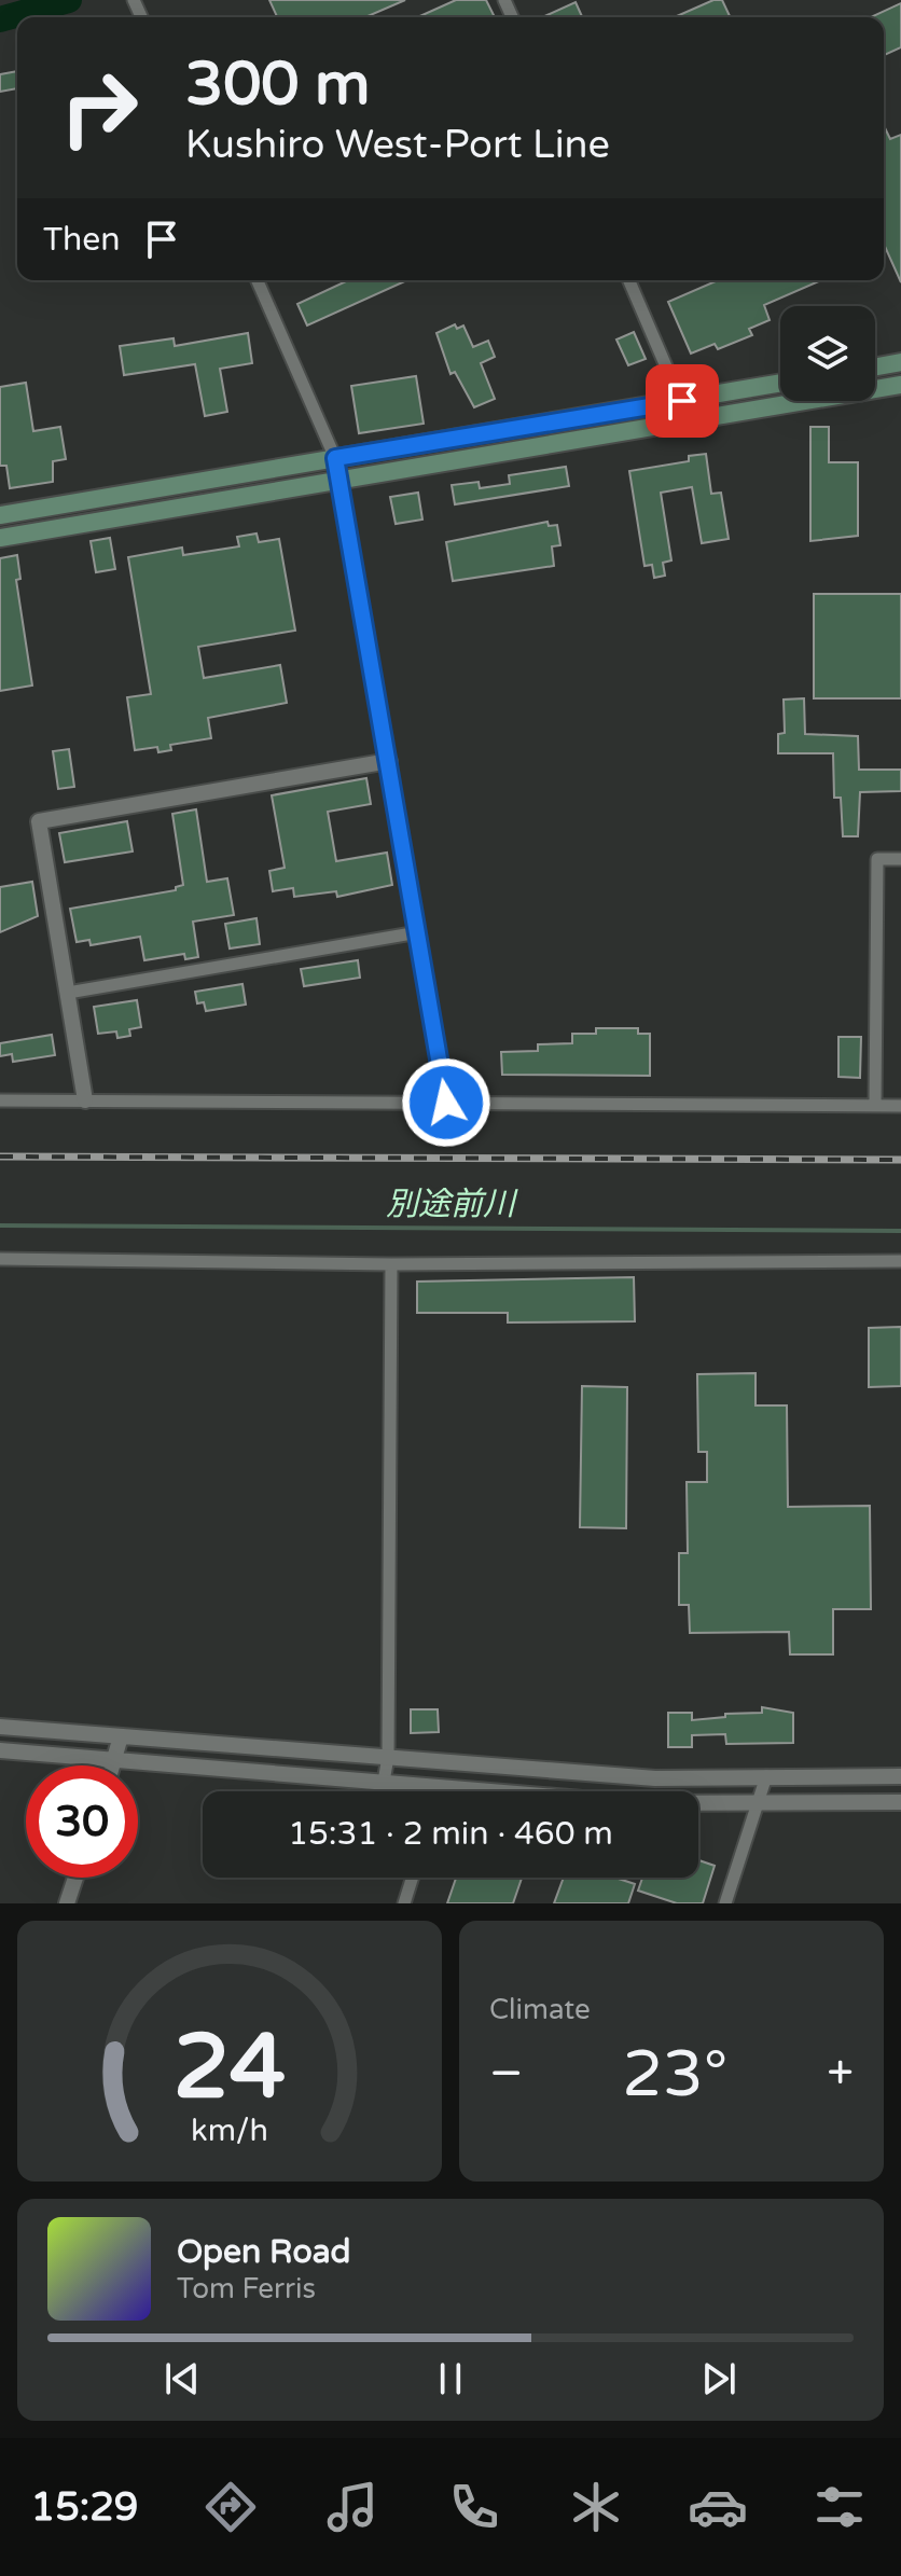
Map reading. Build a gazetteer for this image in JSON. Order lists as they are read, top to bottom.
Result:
{
  "water": ["別途前川"],
  "page": {
    "turn": ["300 m", "Kushiro West-Port Line"],
    "then": "Then",
    "limit": "30",
    "trip": "15:31 · 2 min · 460 m",
    "tile": "Climate",
    "heat": ["−", "23°", "+"],
    "song": ["Open Road", "Tom Ferris"],
    "tabs": "15:29",
    "gauge": ["24", "km/h"]
  }
}
